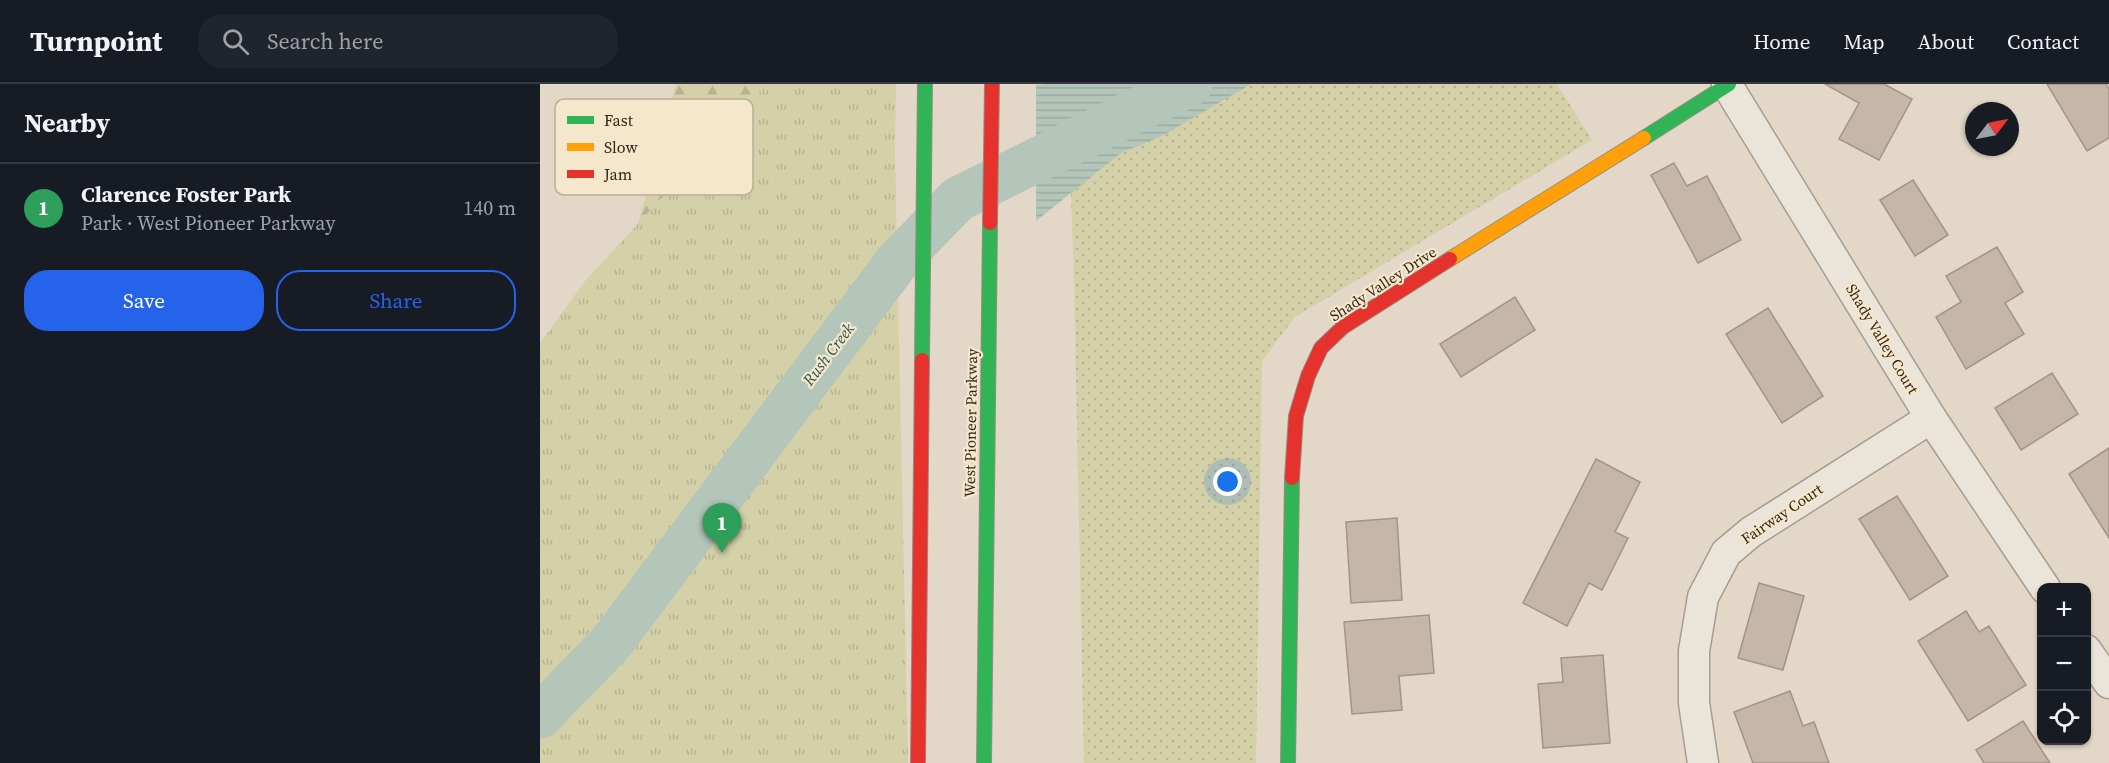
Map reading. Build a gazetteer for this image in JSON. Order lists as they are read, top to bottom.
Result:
{
  "streets": {
    "main road": ["Shady Valley Drive", "West Pioneer Parkway"],
    "street": ["Shady Valley Court", "Fairway Court"]
  },
  "crossings": [
    ["Shady Valley Drive", "Shady Valley Court"],
    ["Shady Valley Court", "Fairway Court"]
  ],
  "water": ["Rush Creek"],
  "legend": ["Fast", "Slow", "Jam"],
  "north": "top right",
  "page": {
    "header": "Turnpoint",
    "search": "Search here",
    "nav": [
      "Home",
      "Map",
      "About",
      "Contact"
    ],
    "heading": "Nearby",
    "list": [
      {
        "mark": "1",
        "name": "Clarence Foster Park",
        "note": "Park · West Pioneer Parkway",
        "value": "140 m"
      }
    ],
    "buttons": ["Save", "Share"],
    "pins": "1",
    "map_buttons": ["+", "−"]
  }
}
